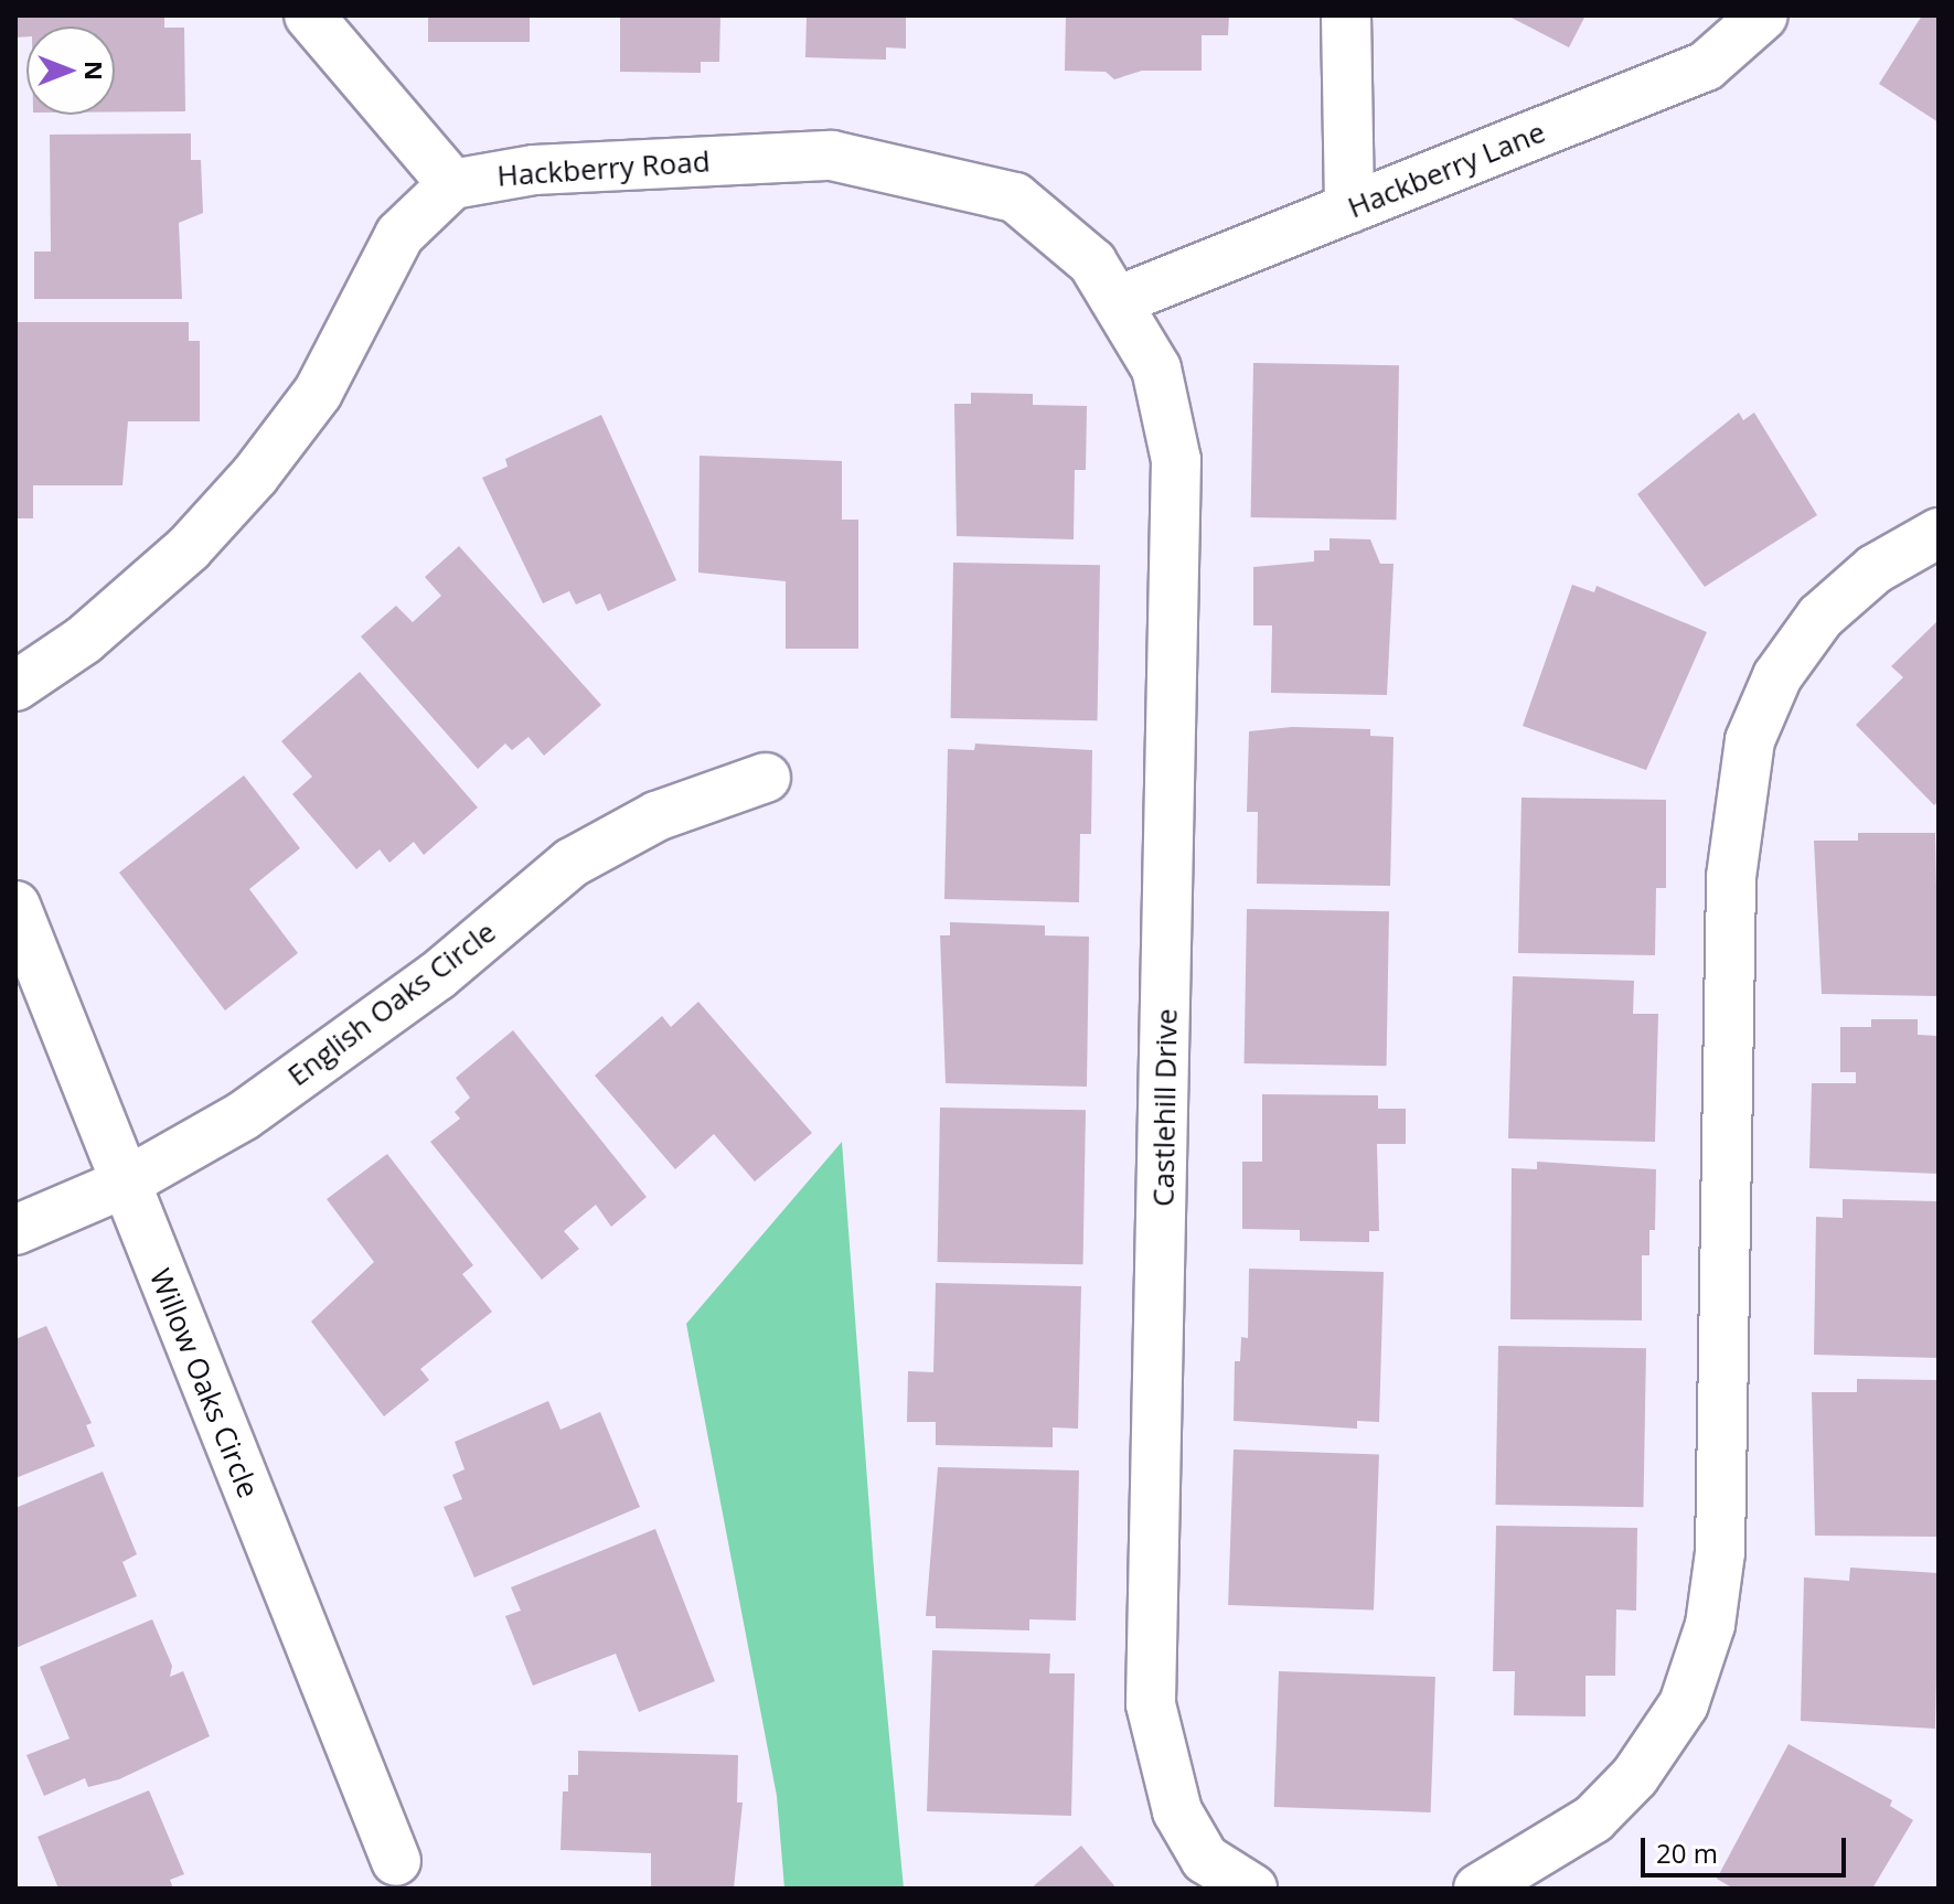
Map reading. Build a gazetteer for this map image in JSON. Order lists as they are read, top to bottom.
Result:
{
  "streets": {
    "street": [
      "Hackberry Road",
      "Hackberry Lane",
      "English Oaks Circle",
      "Castlehill Drive",
      "Willow Oaks Circle"
    ]
  },
  "crossings": [
    ["Hackberry Road", "Hackberry Lane"],
    ["Hackberry Road", "Castlehill Drive"],
    ["Hackberry Lane", "Castlehill Drive"],
    ["English Oaks Circle", "Willow Oaks Circle"]
  ],
  "scale_bar": "20 m",
  "north": "right"
}
